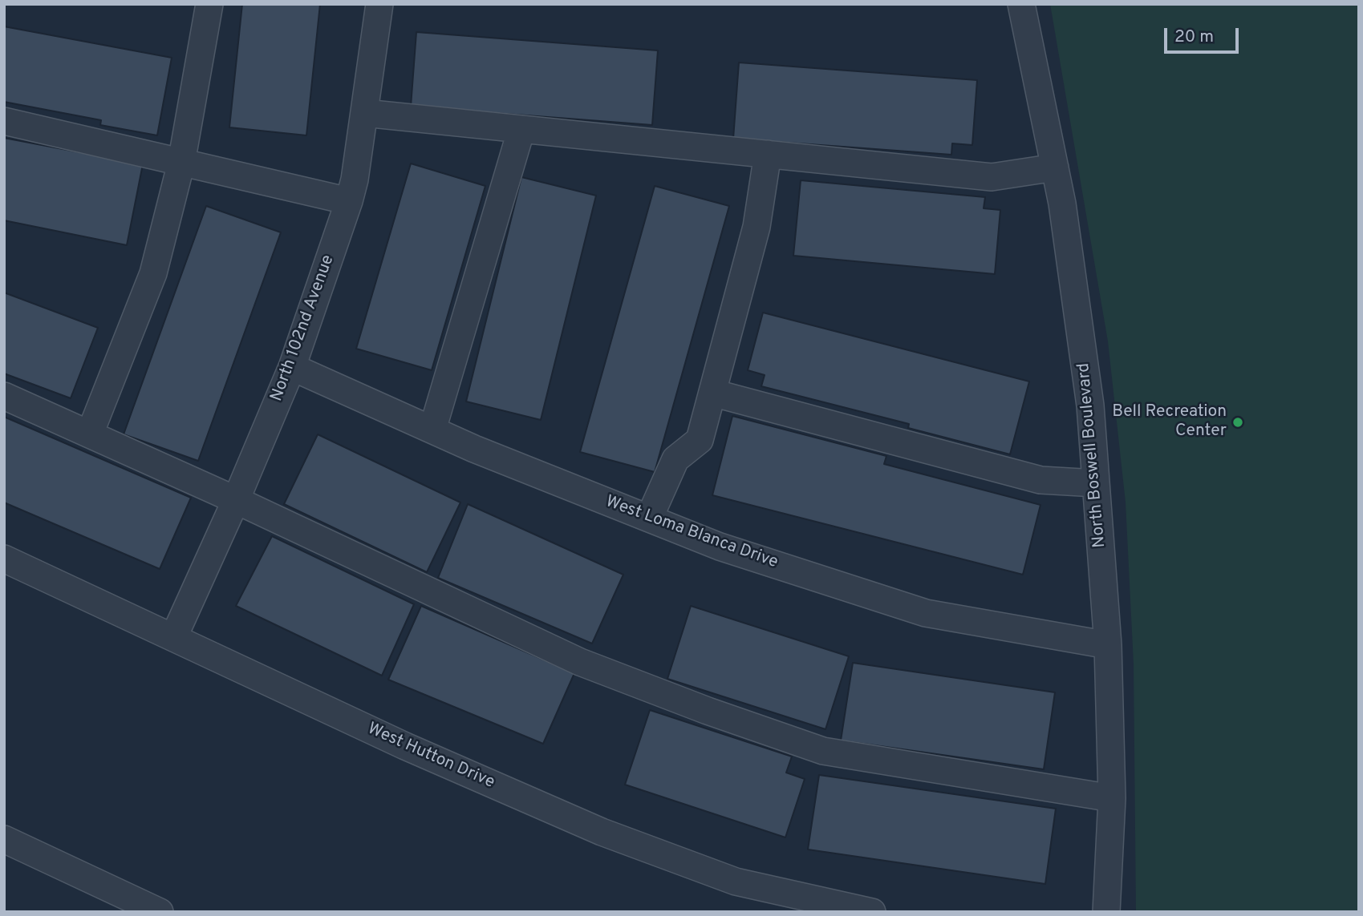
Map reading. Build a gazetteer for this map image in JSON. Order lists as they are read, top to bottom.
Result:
{
  "streets": {
    "street": [
      "North 102nd Avenue",
      "North Boswell Boulevard",
      "West Loma Blanca Drive",
      "West Hutton Drive"
    ]
  },
  "crossings": [
    ["North 102nd Avenue", "West Loma Blanca Drive"],
    ["North 102nd Avenue", "West Hutton Drive"],
    ["North Boswell Boulevard", "West Loma Blanca Drive"]
  ],
  "places": ["Bell Recreation Center"],
  "scale_bar": "20 m"
}
